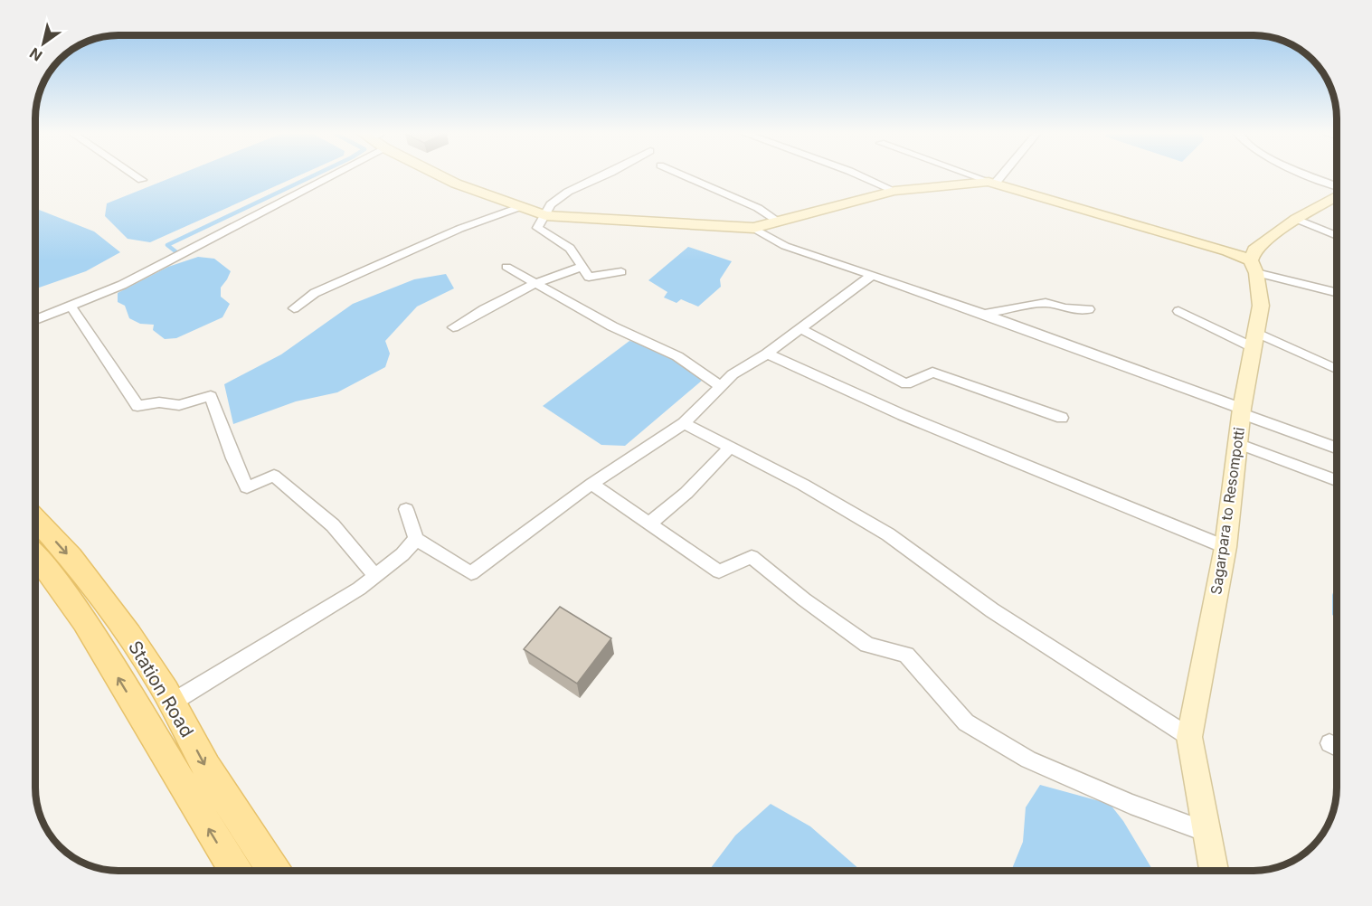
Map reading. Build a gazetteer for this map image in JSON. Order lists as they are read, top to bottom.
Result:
{
  "streets": {
    "main road": ["Station Road"],
    "street": ["Sagarpara to Resompotti"]
  },
  "north": "bottom left"
}
